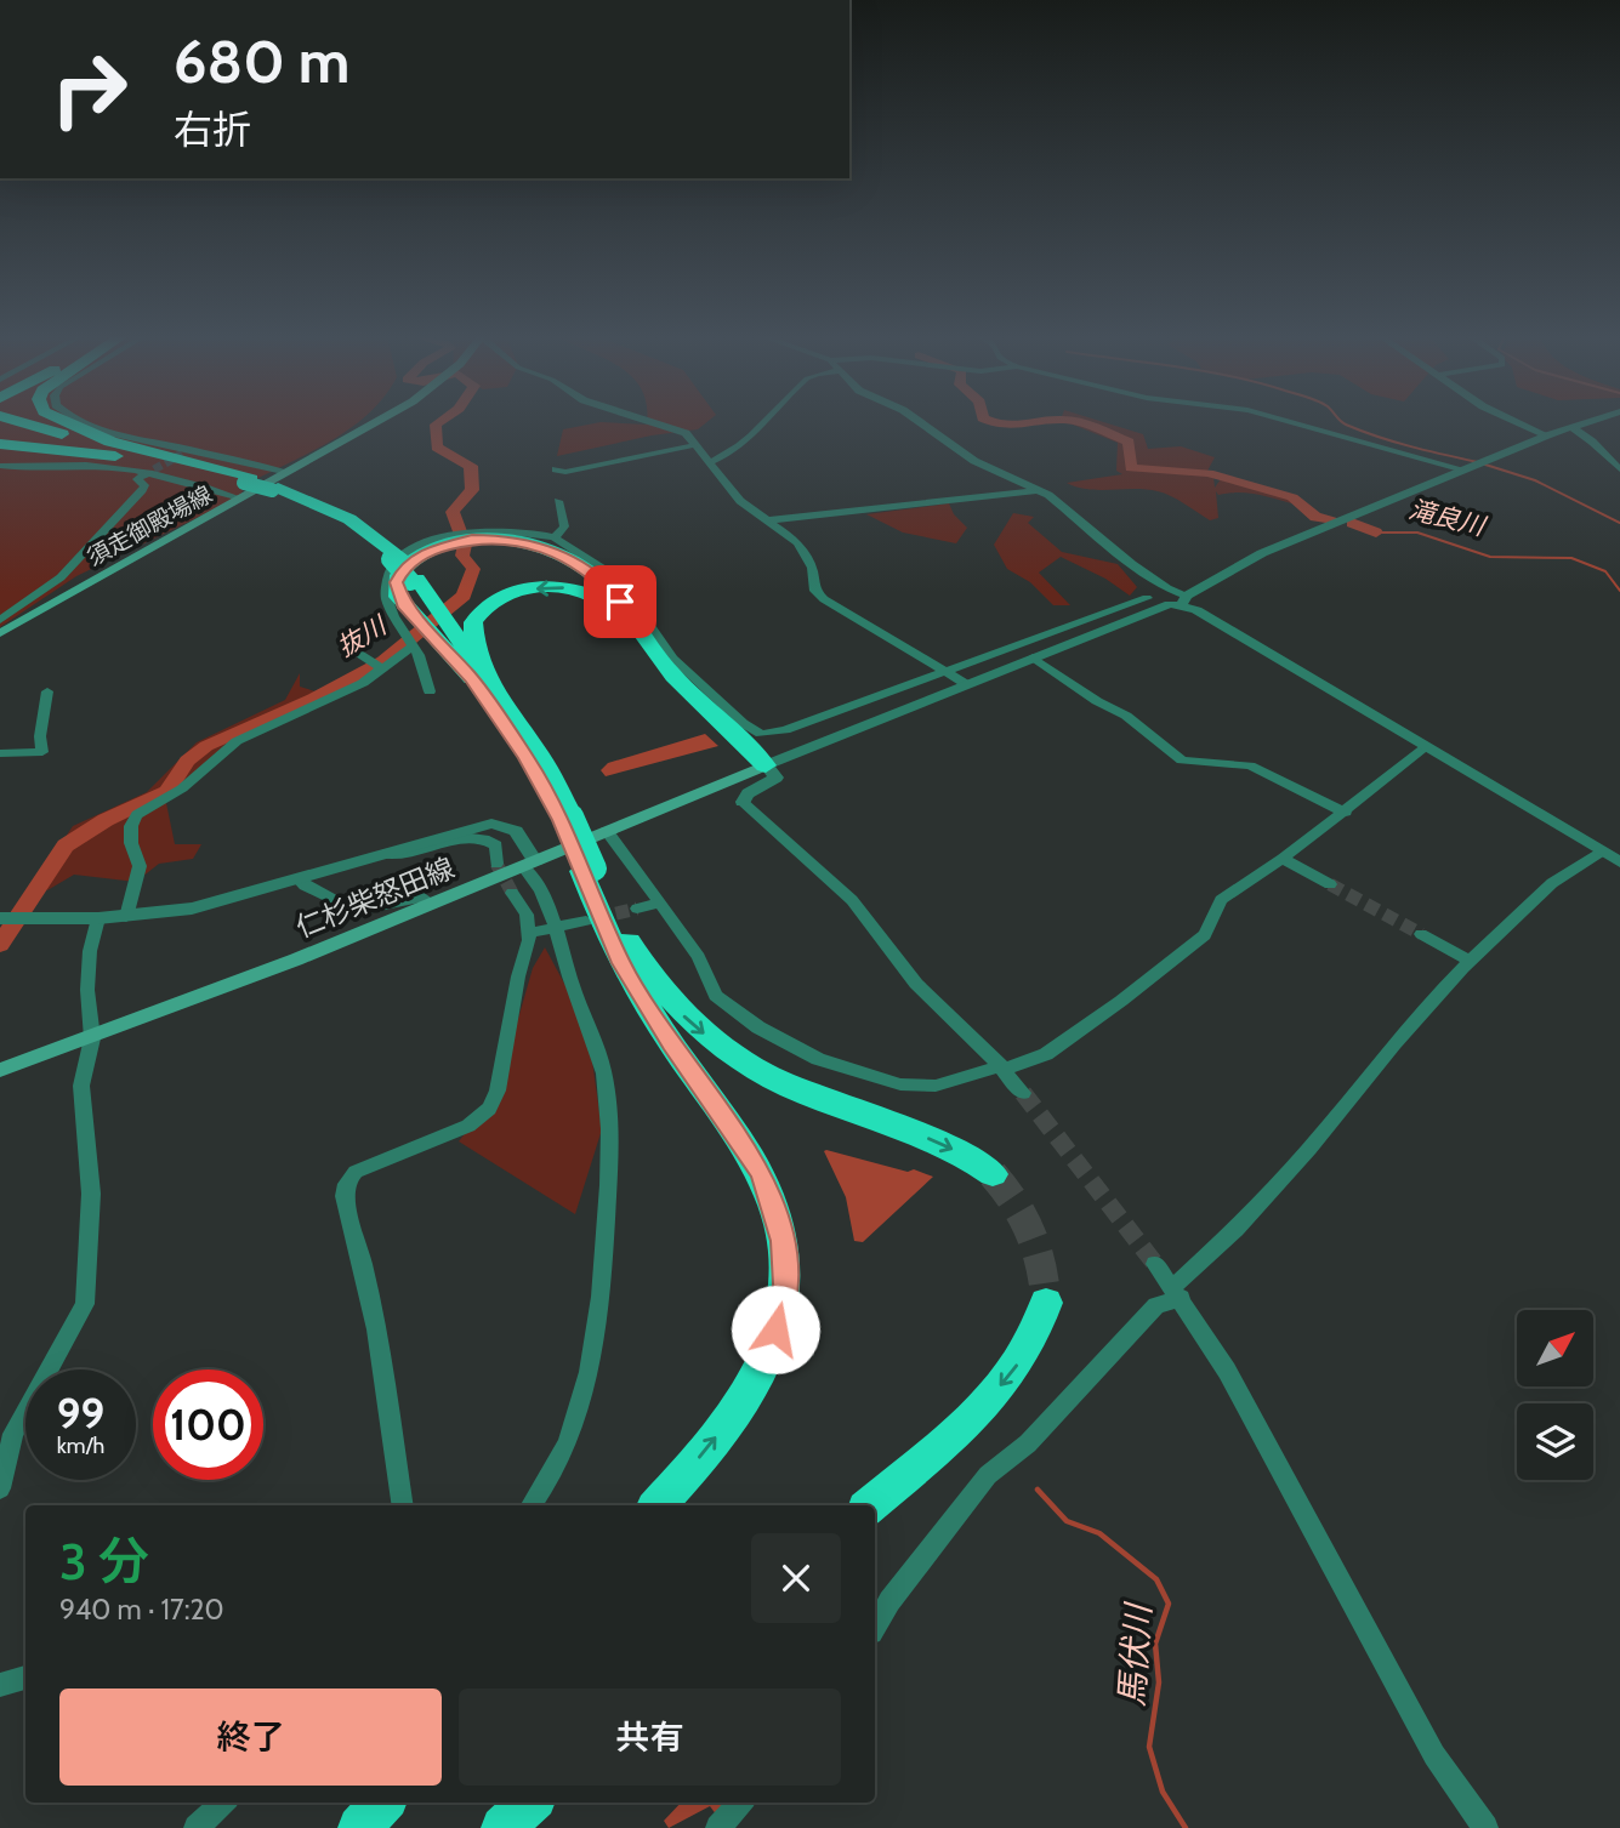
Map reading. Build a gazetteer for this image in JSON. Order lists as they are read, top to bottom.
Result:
{
  "streets": {
    "main road": ["須走御殿場線", "仁杉柴怒田線"]
  },
  "water": ["滝良川", "抜川", "馬伏川"],
  "north": "top right",
  "page": {
    "turn": ["680 m", "右折"],
    "speed": "99 km/h",
    "limit": "100",
    "heading": ["3 分", "940 m · 17:20"],
    "buttons": ["終了", "共有"]
  }
}
